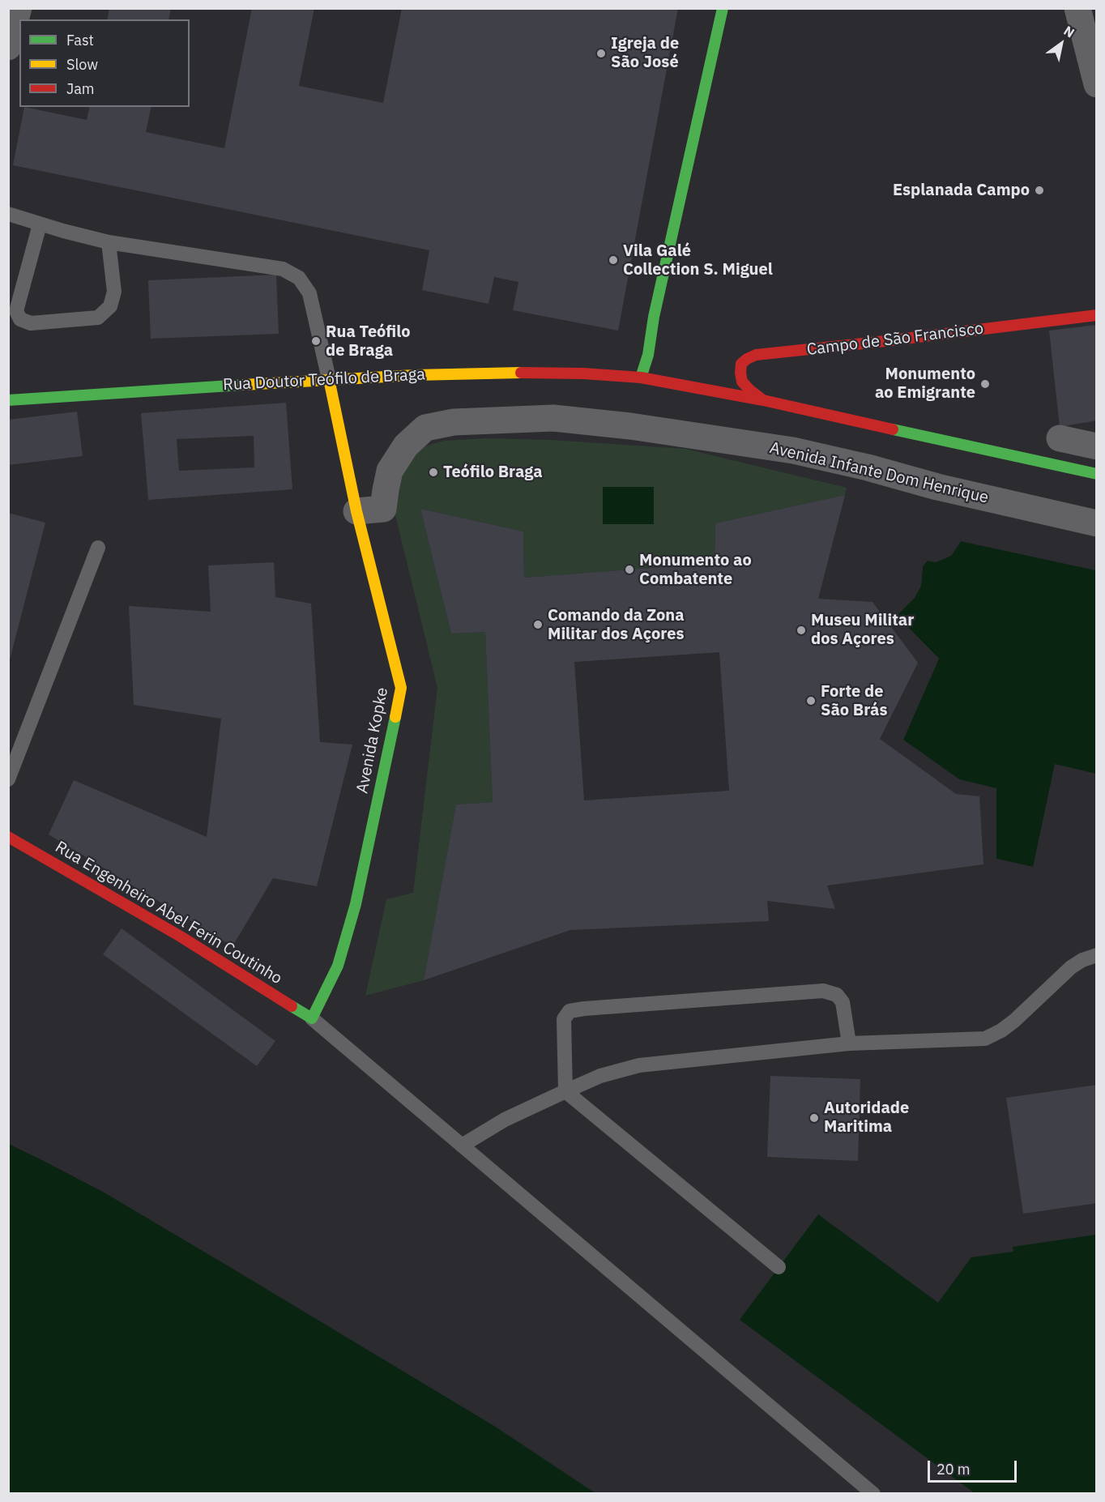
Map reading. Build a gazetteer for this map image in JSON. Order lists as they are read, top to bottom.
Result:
{
  "streets": {
    "street": [
      "Campo de São Francisco",
      "Rua Doutor Teófilo de Braga",
      "Avenida Infante Dom Henrique",
      "Avenida Kopke",
      "Rua Engenheiro Abel Ferin Coutinho"
    ]
  },
  "crossings": [
    ["Rua Doutor Teófilo de Braga", "Avenida Kopke"],
    ["Avenida Infante Dom Henrique", "Avenida Kopke"],
    ["Avenida Kopke", "Rua Engenheiro Abel Ferin Coutinho"]
  ],
  "places": [
    "Igreja de São José",
    "Esplanada Campo",
    "Vila Galé Collection S. Miguel",
    "Rua Teófilo de Braga",
    "Monumento ao Emigrante",
    "Teófilo Braga",
    "Monumento ao Combatente",
    "Comando da Zona Militar dos Açores",
    "Museu Militar dos Açores",
    "Forte de São Brás",
    "Autoridade Maritima"
  ],
  "legend": ["Fast", "Slow", "Jam"],
  "scale_bar": "20 m",
  "north": "top right"
}
